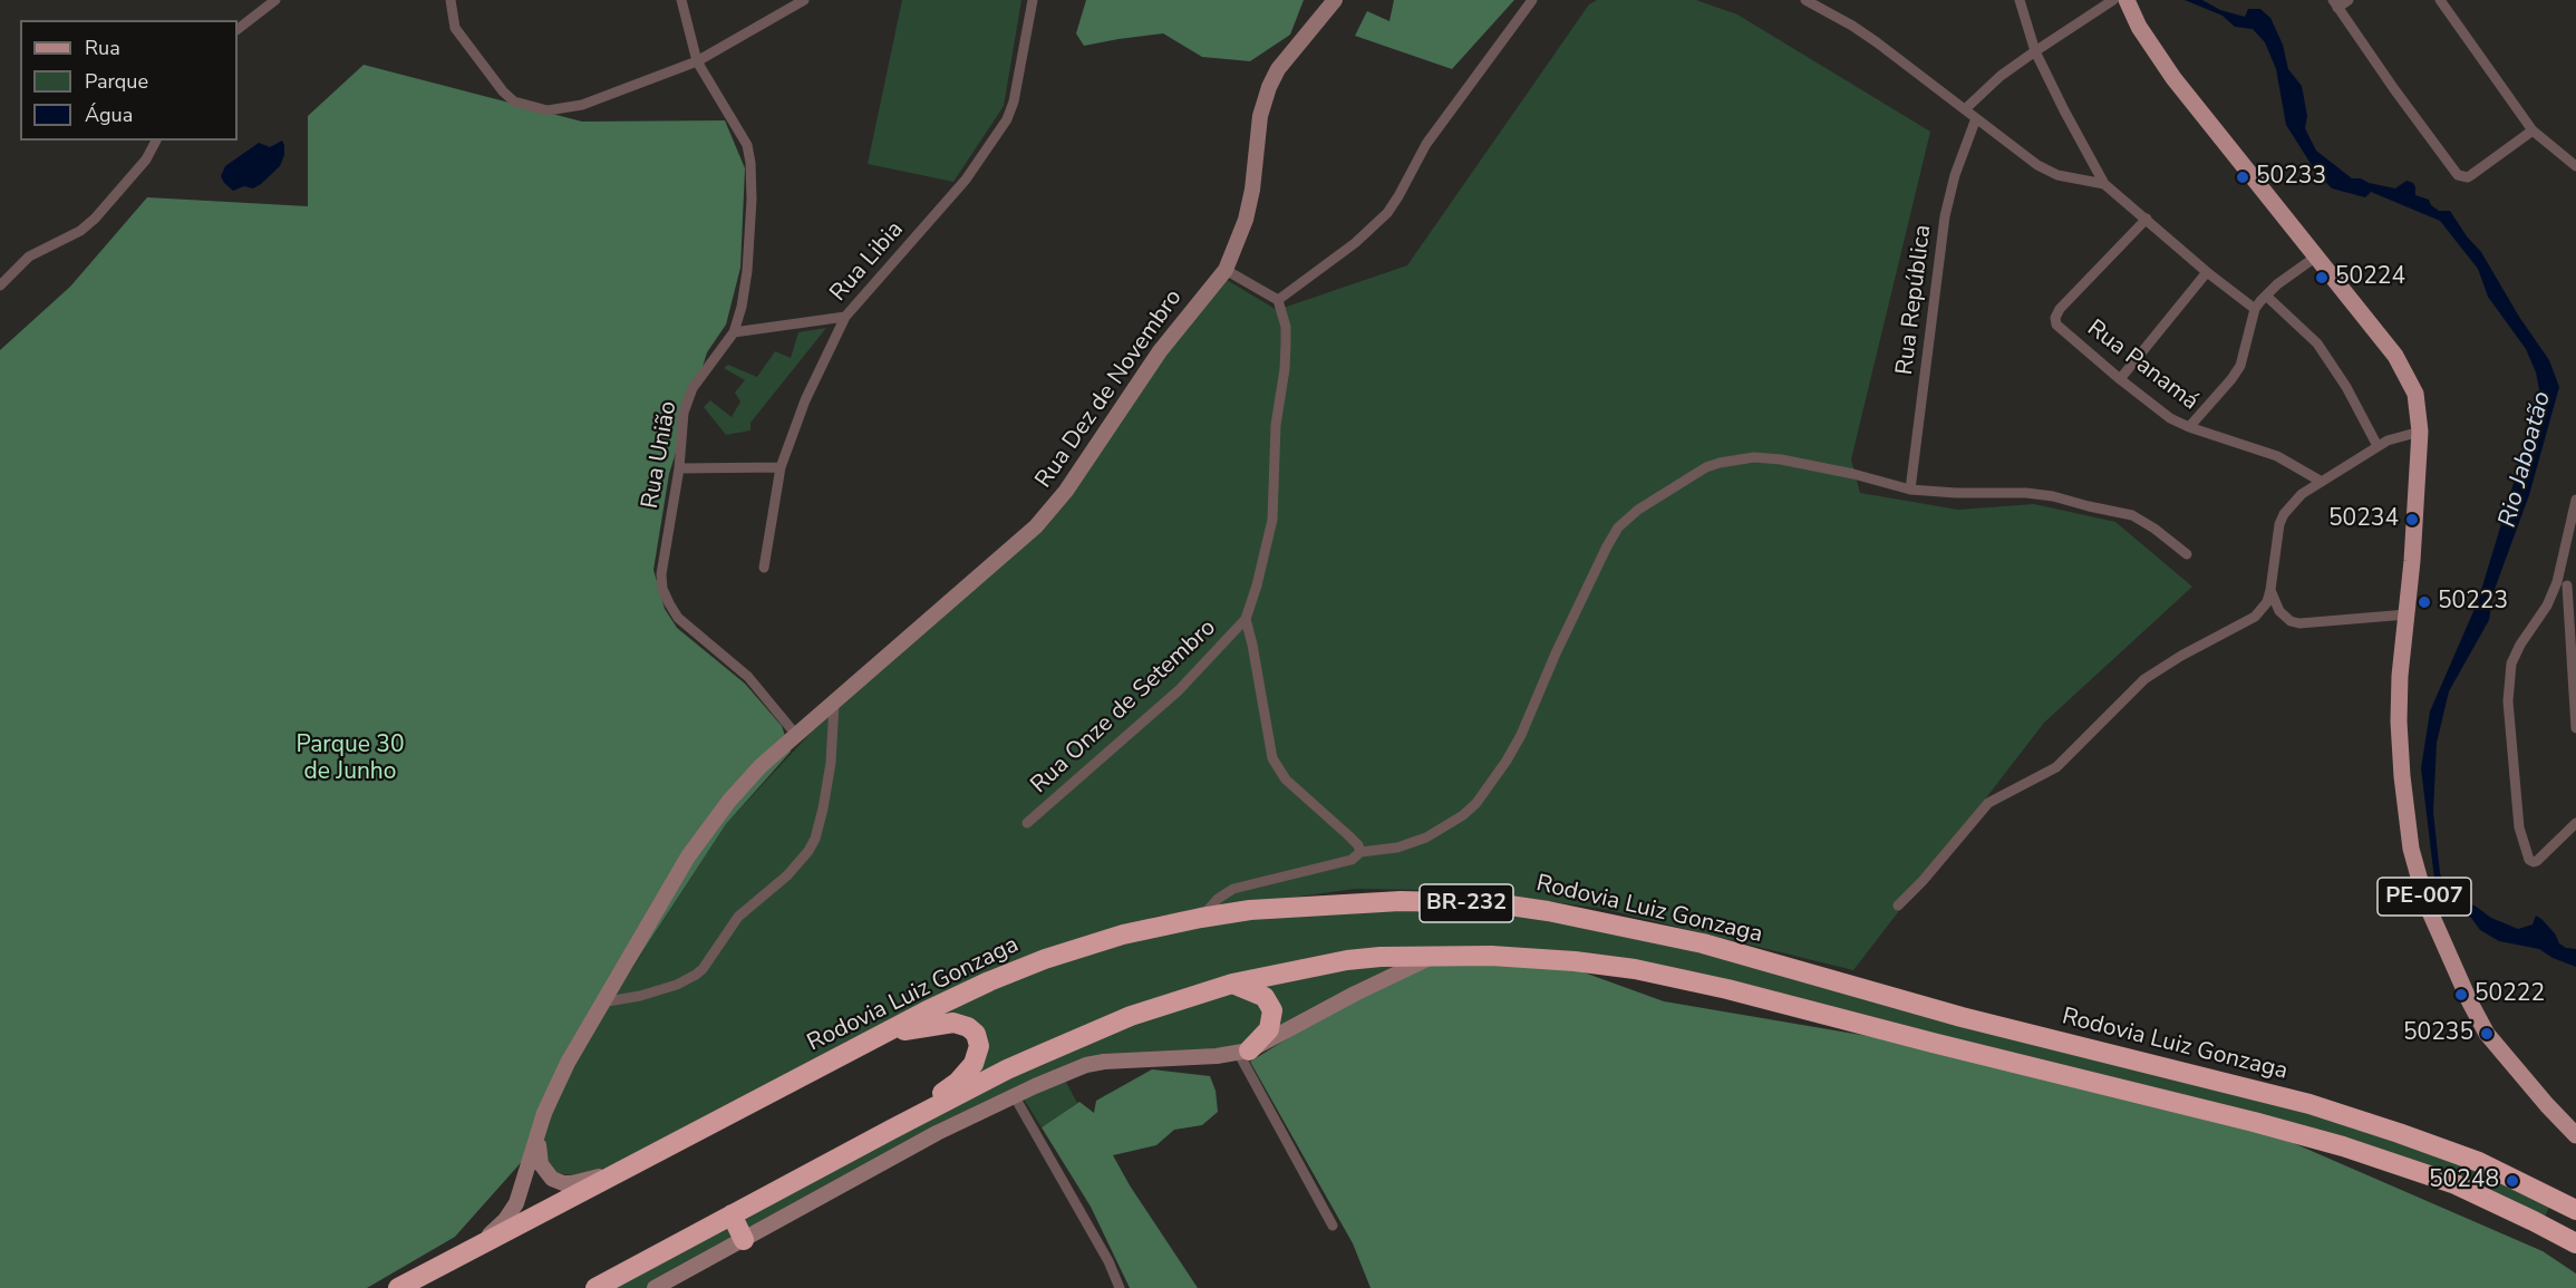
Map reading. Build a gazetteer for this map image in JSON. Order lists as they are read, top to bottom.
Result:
{
  "streets": {
    "highway": ["BR-232", "Rodovia Luiz Gonzaga"],
    "main road": ["Rua Dez de Novembro", "PE-007"],
    "street": [
      "Rua Libia",
      "Rua República",
      "Rua Panamá",
      "Rua União",
      "Rua Onze de Setembro"
    ]
  },
  "crossings": [
    ["Rua Dez de Novembro", "Rua União"],
    ["Rua Dez de Novembro", "Rodovia Luiz Gonzaga"],
    ["BR-232", "Rodovia Luiz Gonzaga"]
  ],
  "water": ["Rio Jaboatão"],
  "parks": ["Parque 30 de Junho"],
  "places": [
    "50233",
    "50224",
    "50234",
    "50223",
    "50222",
    "50235",
    "50248"
  ],
  "legend": ["Rua", "Parque", "Água"]
}
